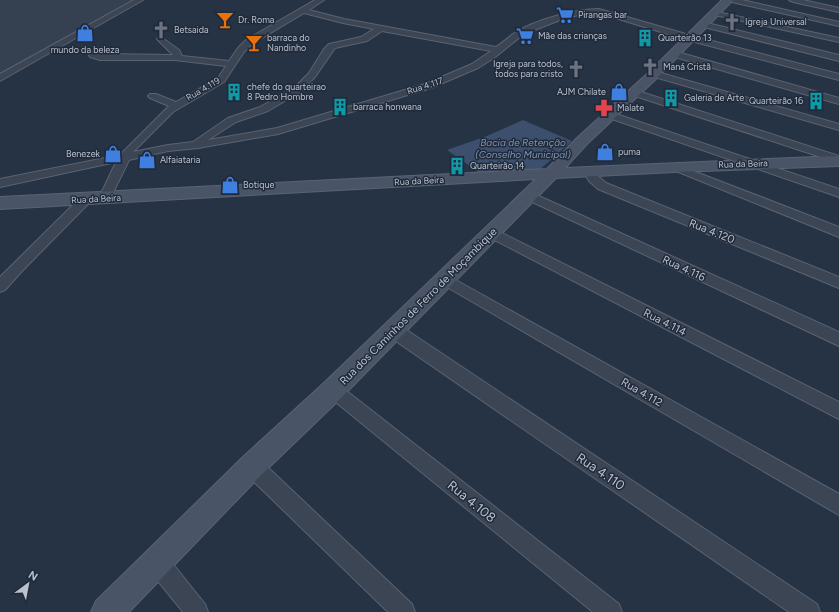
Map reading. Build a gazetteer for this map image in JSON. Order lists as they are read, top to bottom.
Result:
{
  "streets": {
    "street": [
      "Rua 4.117",
      "Rua 4.119",
      "Rua da Beira",
      "Rua 4.120",
      "Rua 4.116",
      "Rua dos Caminhos de Ferro de Moçambique",
      "Rua 4.114",
      "Rua 4.112",
      "Rua 4.110",
      "Rua 4.108"
    ]
  },
  "crossings": [
    ["Rua 4.117", "Rua 4.119"],
    ["Rua 4.117", "Rua dos Caminhos de Ferro de Moçambique"],
    ["Rua 4.119", "Rua da Beira"],
    ["Rua da Beira", "Rua 4.120"],
    ["Rua da Beira", "Rua dos Caminhos de Ferro de Moçambique"],
    ["Rua 4.116", "Rua dos Caminhos de Ferro de Moçambique"],
    ["Rua dos Caminhos de Ferro de Moçambique", "Rua 4.114"],
    ["Rua dos Caminhos de Ferro de Moçambique", "Rua 4.112"],
    ["Rua dos Caminhos de Ferro de Moçambique", "Rua 4.110"],
    ["Rua dos Caminhos de Ferro de Moçambique", "Rua 4.108"]
  ],
  "water": ["Bacia de Retenção (Conselho Municipal)"],
  "places": {
    "supermarket": ["Pirangas bar", "Mãe das crianças"],
    "bar": ["Dr. Roma", "barraca do Nandinho"],
    "church": [
      "Igreja Universal",
      "Betsaida",
      "Maná Cristã",
      "Igreja para todos, todos para cristo"
    ],
    "shop": [
      "mundo da beleza",
      "AJM Chilate",
      "puma",
      "Benezek",
      "Alfaiataria",
      "Botique"
    ],
    "building": [
      "Quarteirão 13",
      "chefe do quarteirao 8 Pedro Hombre",
      "Galeria de Arte",
      "Quarteirão 16",
      "barraca honwana",
      "Quarteirão 14"
    ],
    "pharmacy": ["Malate"]
  },
  "north": "top right"
}
